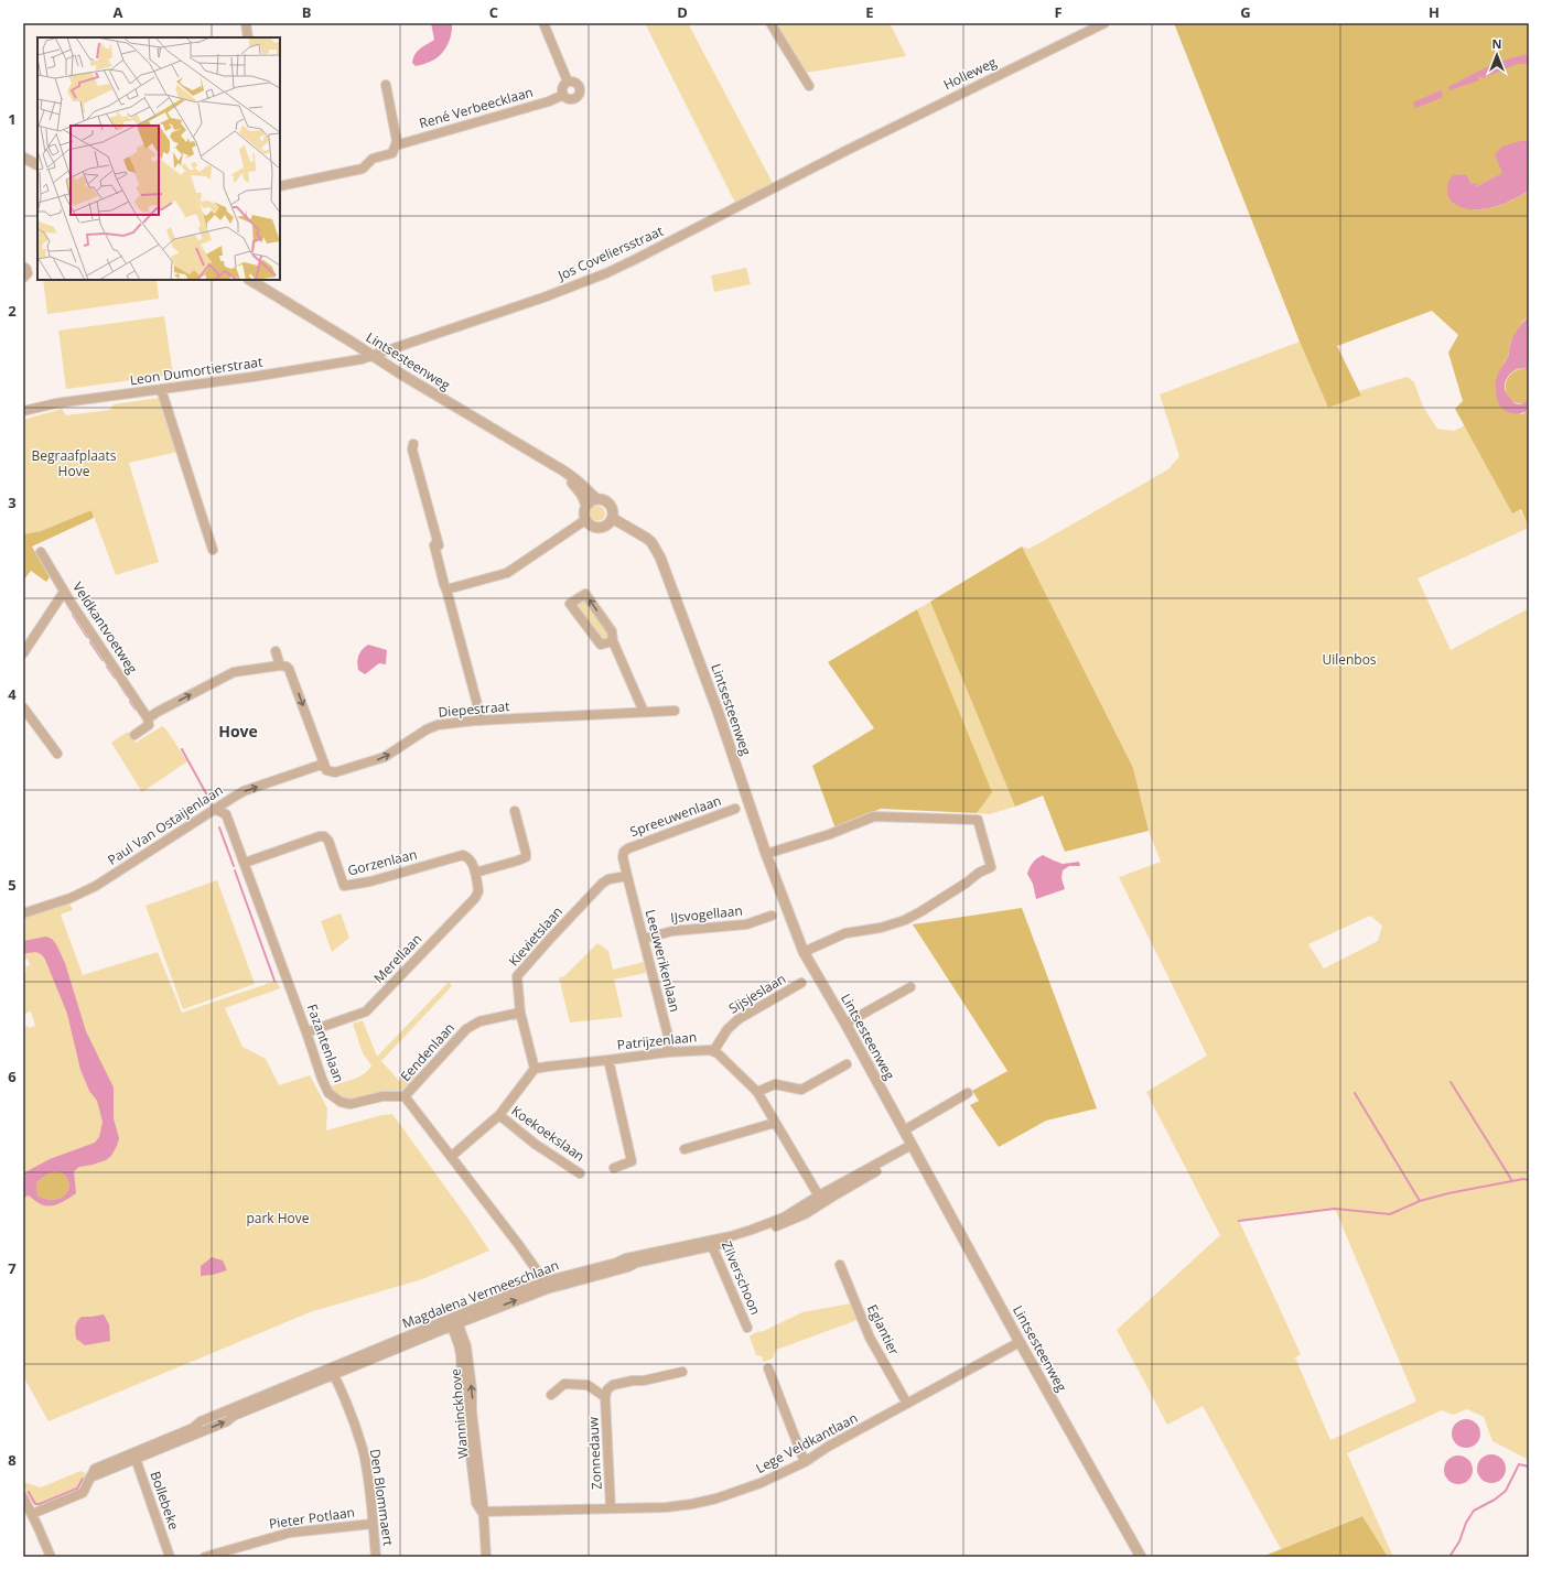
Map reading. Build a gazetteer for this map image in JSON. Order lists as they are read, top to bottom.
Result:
{
  "streets": {
    "street": [
      "Holleweg",
      "René Verbeecklaan",
      "Jos Coveliersstraat",
      "Lintsesteenweg",
      "Leon Dumortierstraat",
      "Veldkantvoetweg",
      "Diepestraat",
      "Spreeuwenlaan",
      "Paul Van Ostaijenlaan",
      "Gorzenlaan",
      "IJsvogellaan",
      "Kievietslaan",
      "Merellaan",
      "Leeuwerikenlaan",
      "Sijsjeslaan",
      "Patrijzenlaan",
      "Fazantenlaan",
      "Eendenlaan",
      "Koekoekslaan",
      "Zilverschoon",
      "Magdalena Vermeeschlaan",
      "Eglantier",
      "Wanninckhove",
      "Lege Veldkantlaan",
      "Zonnedauw",
      "Den Blommaert",
      "Bollebeke",
      "Pieter Potlaan"
    ]
  },
  "crossings": [
    ["Holleweg", "Jos Coveliersstraat"],
    ["Jos Coveliersstraat", "Lintsesteenweg"],
    ["Jos Coveliersstraat", "Leon Dumortierstraat"],
    ["Lintsesteenweg", "Leon Dumortierstraat"],
    ["Lintsesteenweg", "Magdalena Vermeeschlaan"],
    ["Lintsesteenweg", "Lege Veldkantlaan"],
    ["Diepestraat", "Paul Van Ostaijenlaan"],
    ["Spreeuwenlaan", "Kievietslaan"],
    ["Spreeuwenlaan", "Leeuwerikenlaan"],
    ["Paul Van Ostaijenlaan", "Fazantenlaan"],
    ["Gorzenlaan", "Merellaan"],
    ["Gorzenlaan", "Fazantenlaan"],
    ["IJsvogellaan", "Leeuwerikenlaan"],
    ["Kievietslaan", "Leeuwerikenlaan"],
    ["Kievietslaan", "Patrijzenlaan"],
    ["Kievietslaan", "Eendenlaan"],
    ["Merellaan", "Fazantenlaan"],
    ["Leeuwerikenlaan", "Patrijzenlaan"],
    ["Sijsjeslaan", "Patrijzenlaan"],
    ["Patrijzenlaan", "Magdalena Vermeeschlaan"],
    ["Fazantenlaan", "Eendenlaan"],
    ["Zilverschoon", "Magdalena Vermeeschlaan"],
    ["Magdalena Vermeeschlaan", "Wanninckhove"],
    ["Magdalena Vermeeschlaan", "Den Blommaert"],
    ["Magdalena Vermeeschlaan", "Bollebeke"],
    ["Eglantier", "Lege Veldkantlaan"],
    ["Wanninckhove", "Lege Veldkantlaan"],
    ["Lege Veldkantlaan", "Zonnedauw"],
    ["Den Blommaert", "Pieter Potlaan"]
  ],
  "one_way": ["Diepestraat", "Paul Van Ostaijenlaan"],
  "districts": ["Hove"],
  "parks": ["Begraafplaats Hove", "Uilenbos", "park Hove"],
  "north": "top",
  "grid": {
    "columns": [
      "A",
      "B",
      "C",
      "D",
      "E",
      "F",
      "G",
      "H"
    ],
    "rows": [
      "1",
      "2",
      "3",
      "4",
      "5",
      "6",
      "7",
      "8"
    ]
  }
}
